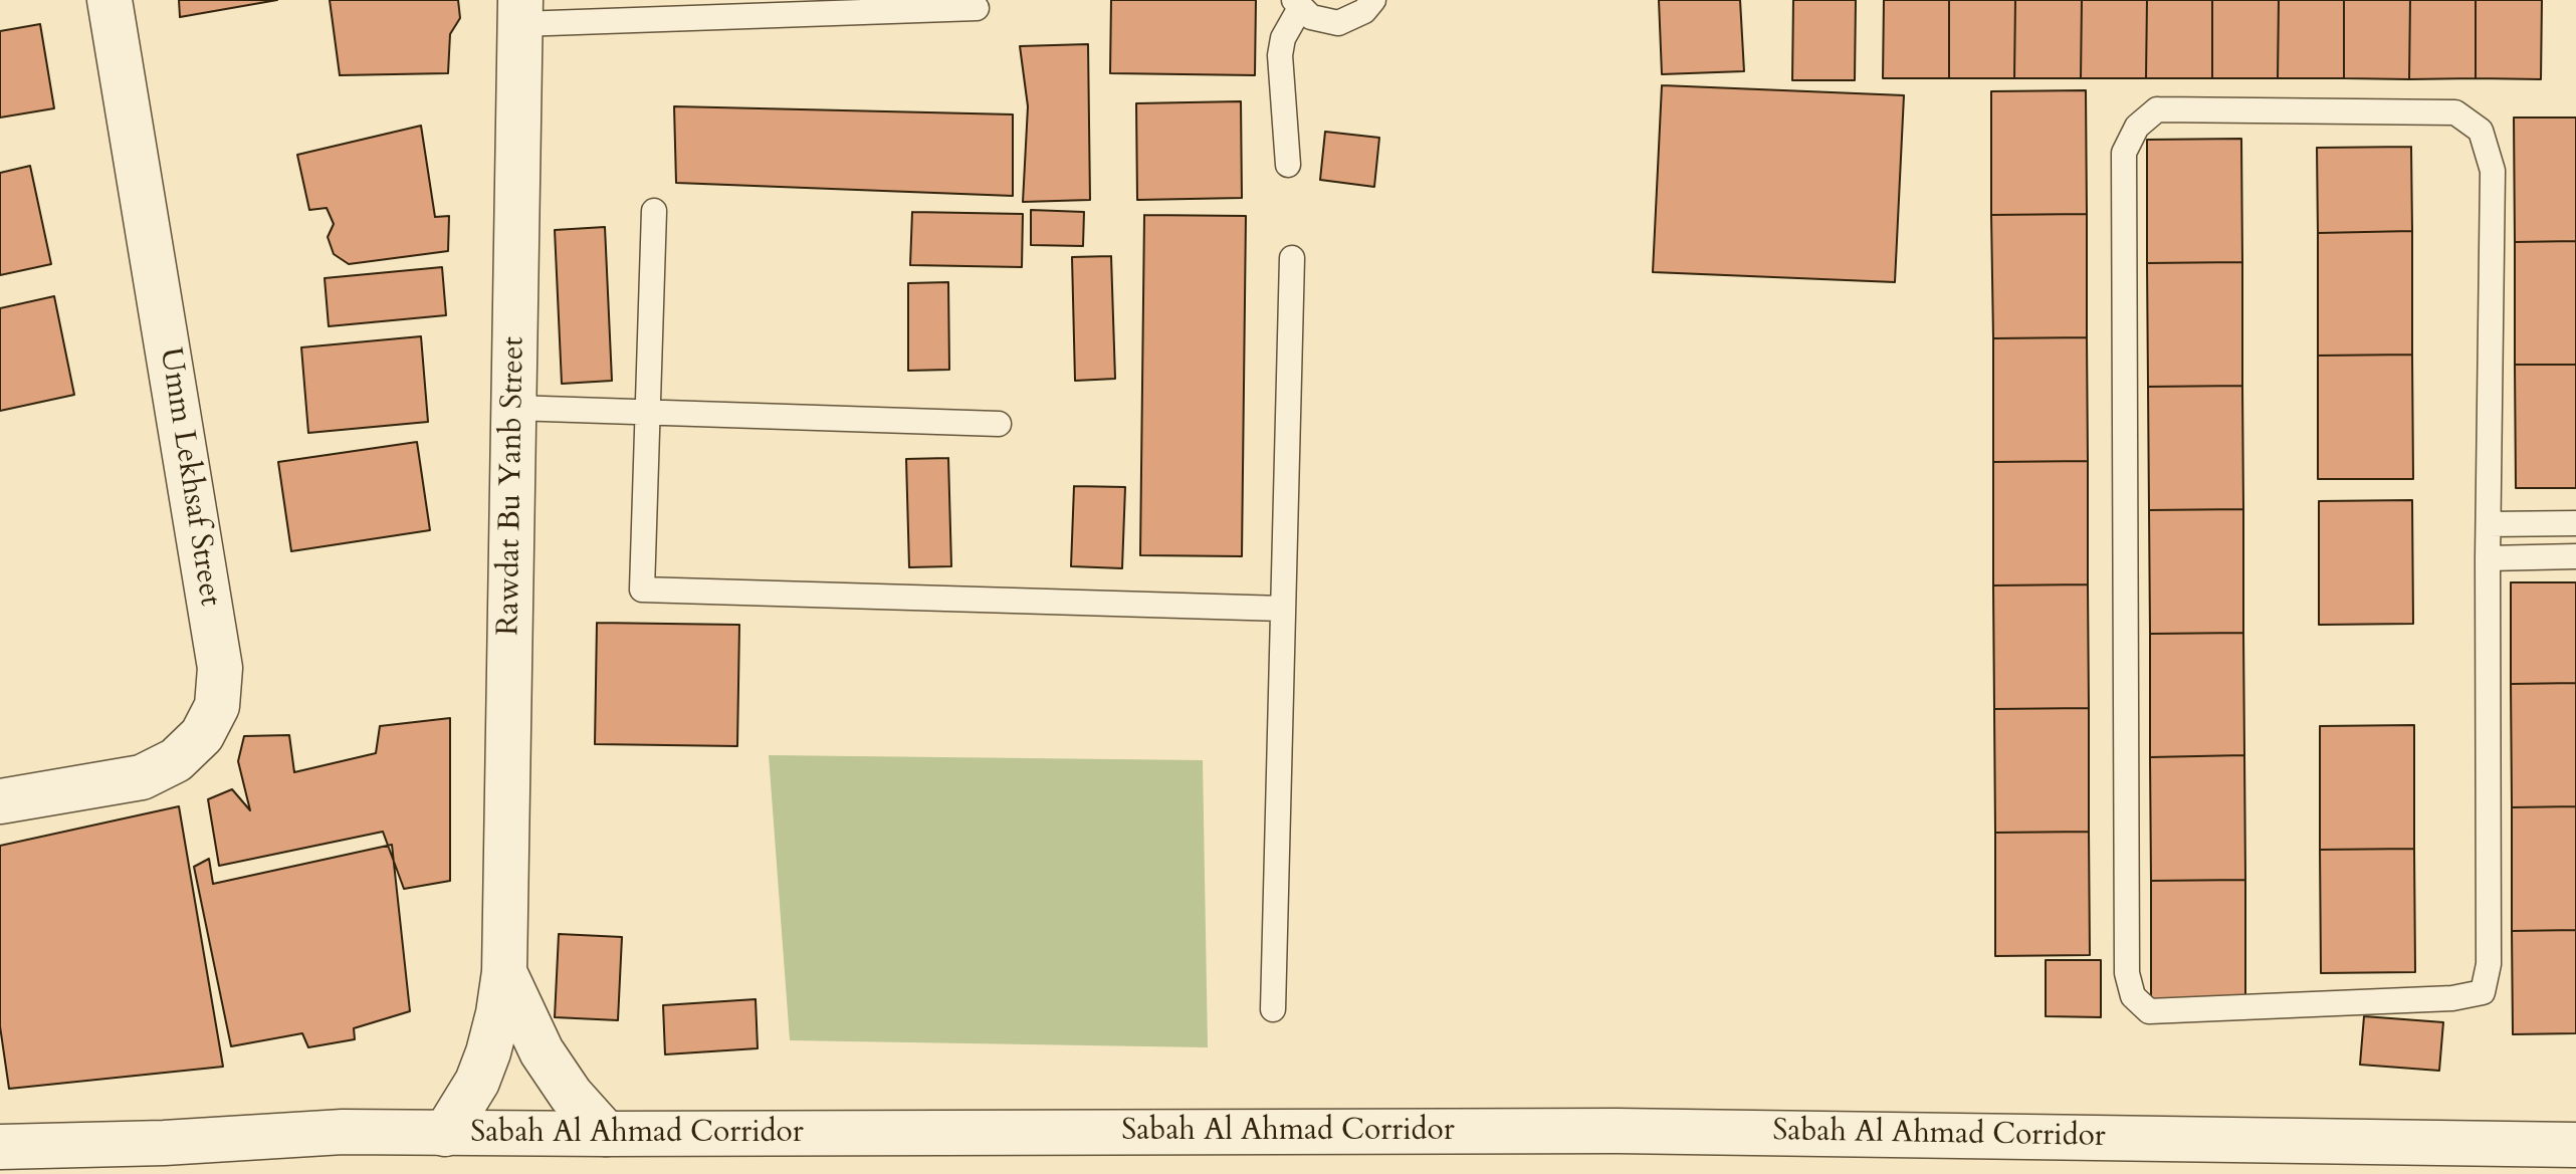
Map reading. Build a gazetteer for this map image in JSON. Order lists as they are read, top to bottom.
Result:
{
  "streets": {
    "street": ["Umm Lekhsaf Street", "Rawdat Bu Yanb Street", "Sabah Al Ahmad Corridor"]
  },
  "crossings": [
    ["Rawdat Bu Yanb Street", "Sabah Al Ahmad Corridor"]
  ]
}
